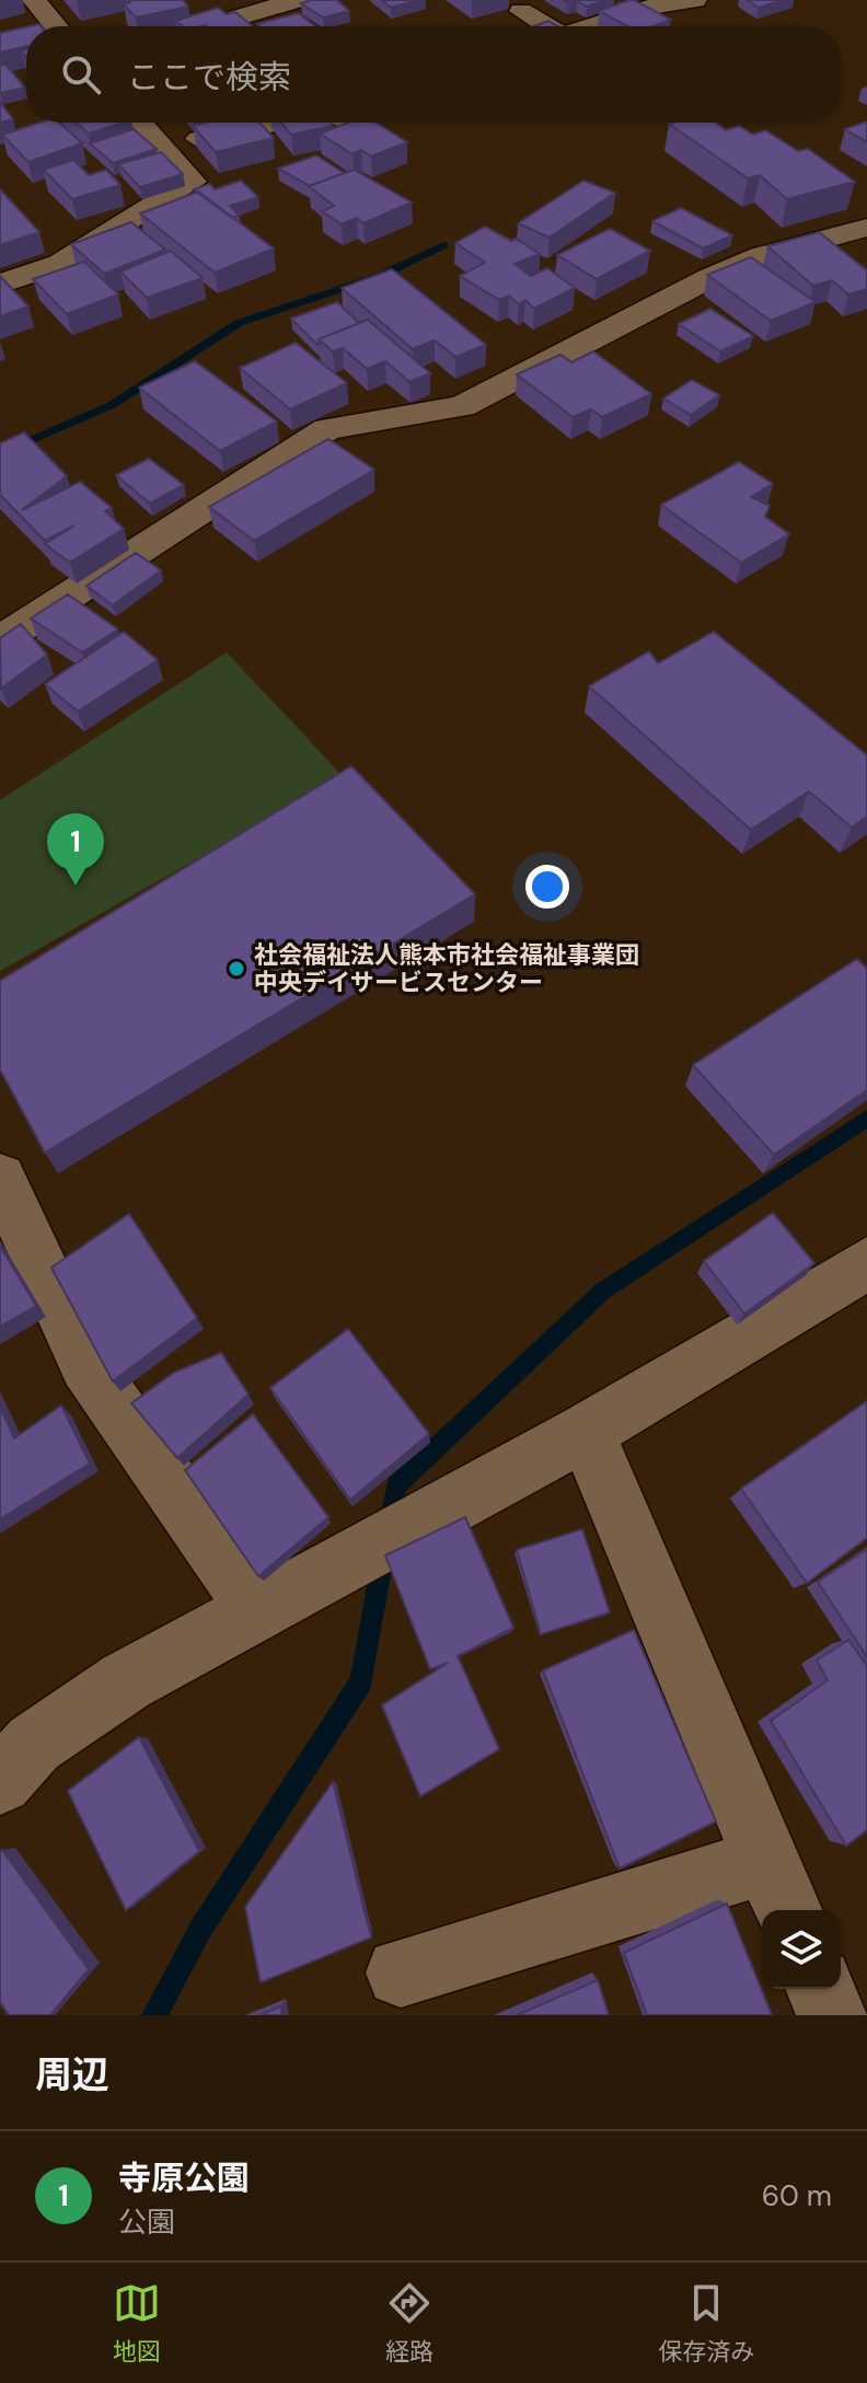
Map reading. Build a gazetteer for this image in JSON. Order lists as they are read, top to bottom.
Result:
{
  "places": ["社会福祉法人熊本市社会福祉事業団 中央デイサービスセンター"],
  "page": {
    "search": "ここで検索",
    "pins": "1",
    "heading": "周辺",
    "list": [
      {
        "mark": "1",
        "name": "寺原公園",
        "note": "公園",
        "value": "60 m"
      }
    ],
    "nav": ["地図", "経路", "保存済み"]
  }
}
